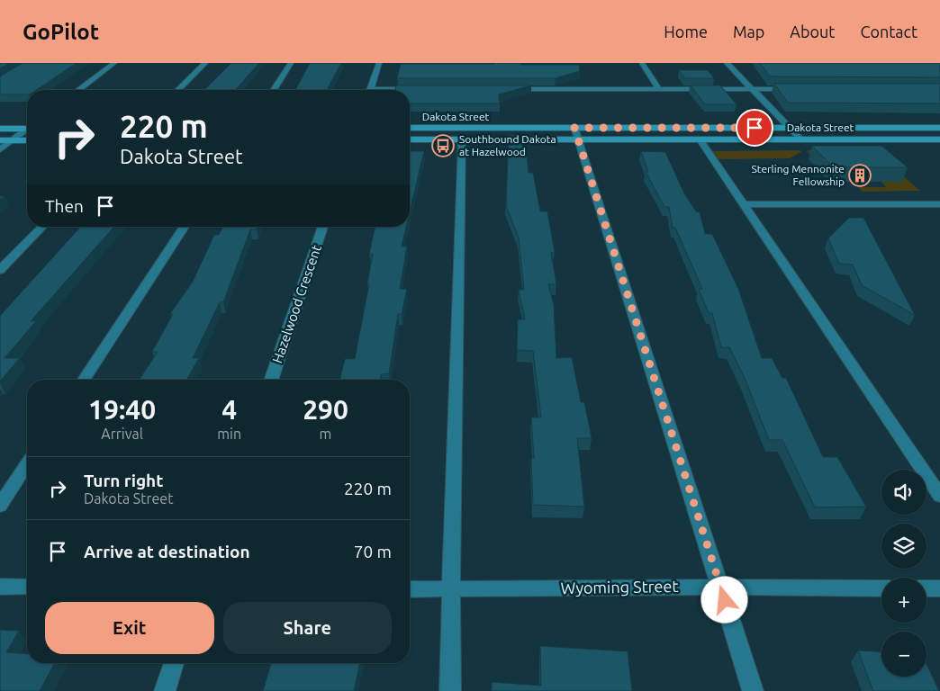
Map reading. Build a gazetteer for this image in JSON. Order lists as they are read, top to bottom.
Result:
{
  "streets": {
    "main road": ["Dakota Street"],
    "street": ["Hazelwood Crescent", "Wyoming Street"]
  },
  "places": {
    "bus stop": ["Southbound Dakota at Hazelwood"],
    "building": ["Sterling Mennonite Fellowship"]
  },
  "page": {
    "header": "GoPilot",
    "nav": [
      "Home",
      "Map",
      "About",
      "Contact"
    ],
    "turn": ["220 m", "Dakota Street"],
    "then": "Then",
    "eta": [
      "19:40",
      "Arrival",
      "4",
      "min",
      "290",
      "m"
    ],
    "list": [
      {
        "name": "Turn right",
        "note": "Dakota Street",
        "value": "220 m"
      },
      {
        "name": "Arrive at destination",
        "value": "70 m"
      }
    ],
    "map_buttons": ["+", "−"],
    "buttons": ["Exit", "Share"]
  }
}
